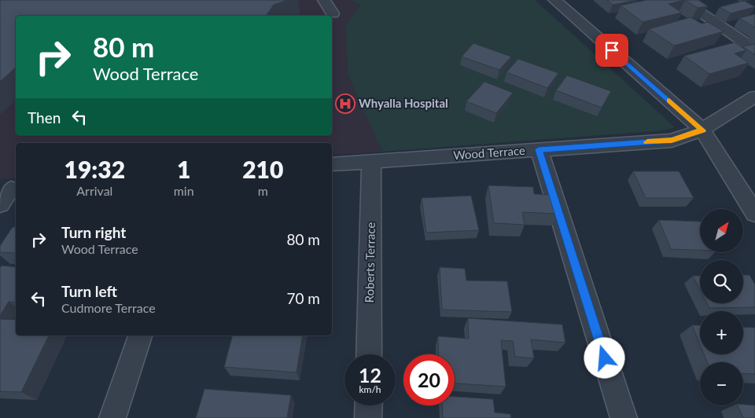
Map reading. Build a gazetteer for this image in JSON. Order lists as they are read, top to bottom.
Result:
{
  "streets": {
    "street": ["Wood Terrace", "Roberts Terrace"]
  },
  "crossings": [
    ["Wood Terrace", "Roberts Terrace"]
  ],
  "places": {
    "hospital": ["Whyalla Hospital"]
  },
  "north": "top right",
  "page": {
    "turn": ["80 m", "Wood Terrace"],
    "then": "Then",
    "eta": [
      "19:32",
      "Arrival",
      "1",
      "min",
      "210",
      "m"
    ],
    "map_buttons": ["+", "−"],
    "list": [
      {
        "name": "Turn right",
        "note": "Wood Terrace",
        "value": "80 m"
      },
      {
        "name": "Turn left",
        "note": "Cudmore Terrace",
        "value": "70 m"
      }
    ],
    "speed": "12 km/h",
    "limit": "20"
  }
}
